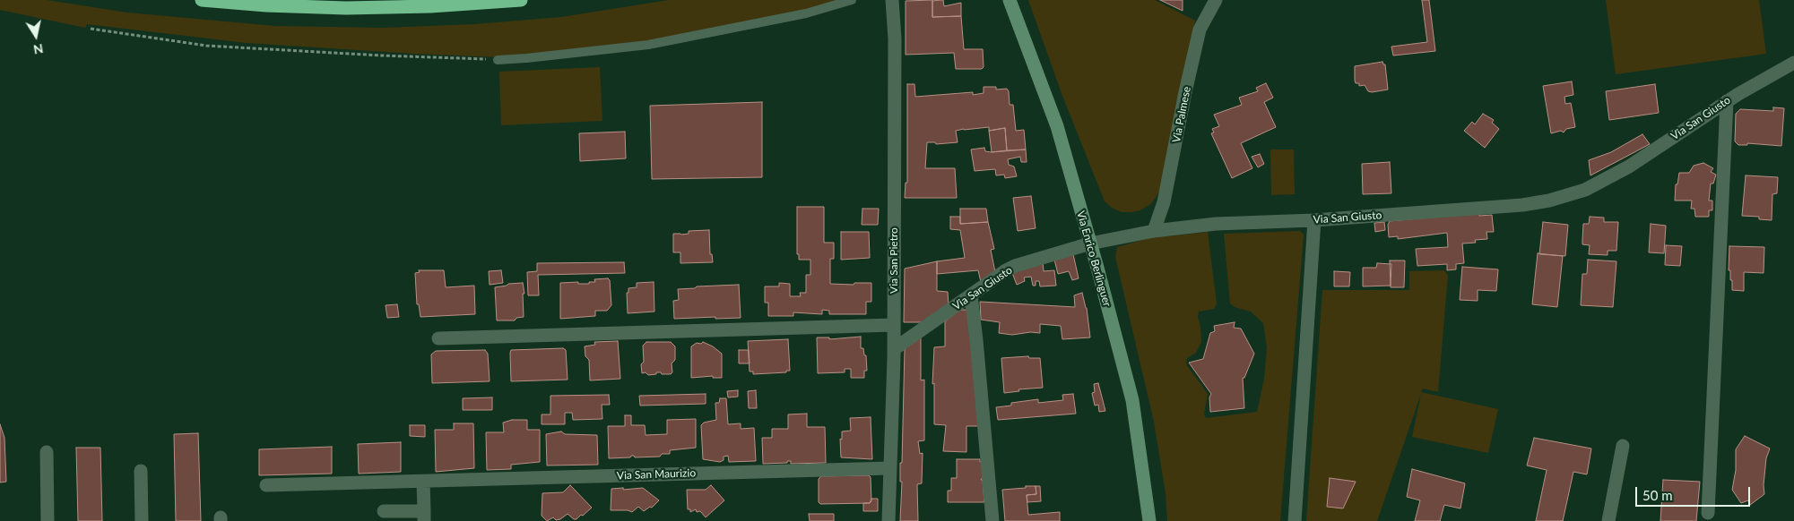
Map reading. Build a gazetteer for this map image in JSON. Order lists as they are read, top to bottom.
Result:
{
  "streets": {
    "main road": ["Via Enrico Berlinguer"],
    "street": [
      "Via Palmese",
      "Via San Giusto",
      "Via San Pietro",
      "Via San Maurizio"
    ]
  },
  "crossings": [
    ["Via Palmese", "Via San Giusto"],
    ["Via San Giusto", "Via Enrico Berlinguer"],
    ["Via San Giusto", "Via San Pietro"],
    ["Via San Pietro", "Via San Maurizio"]
  ],
  "scale_bar": "50 m",
  "north": "bottom"
}
